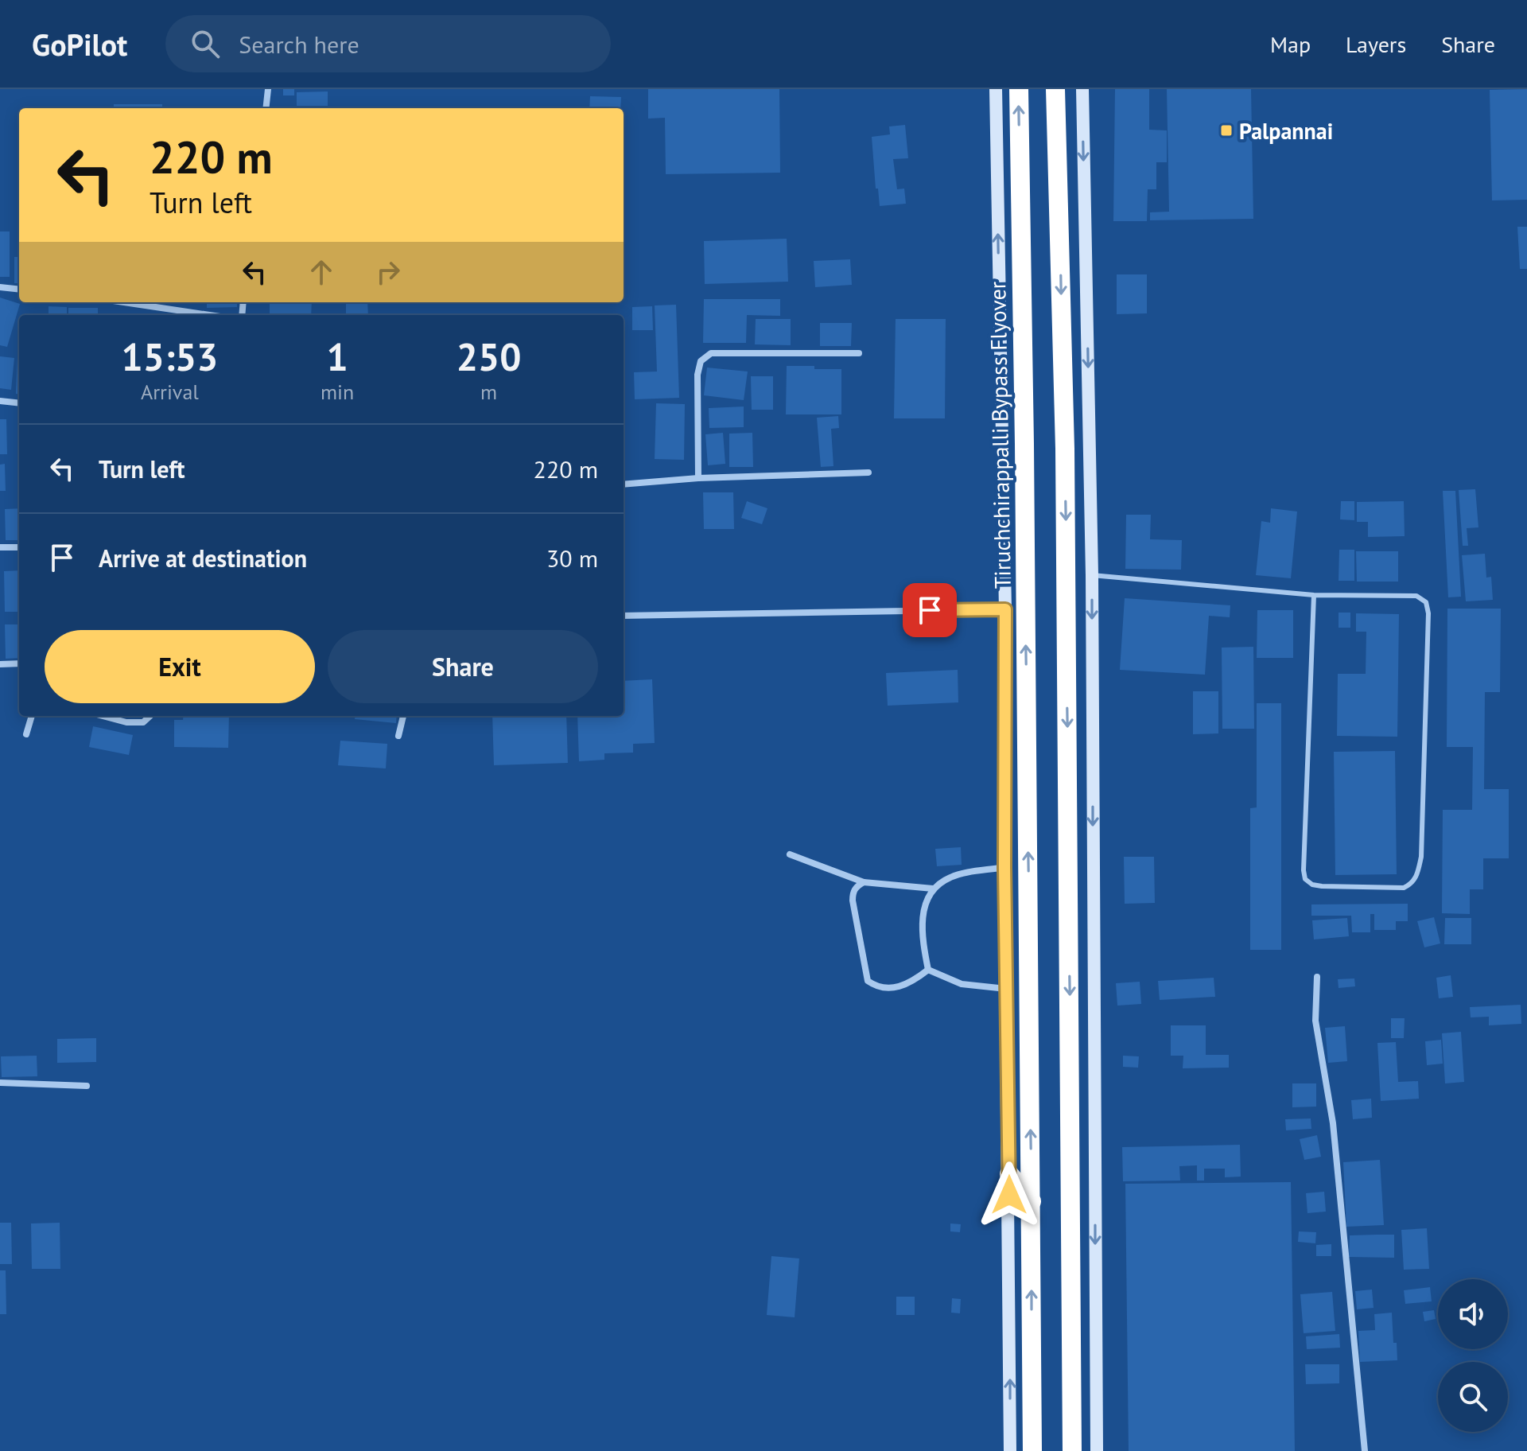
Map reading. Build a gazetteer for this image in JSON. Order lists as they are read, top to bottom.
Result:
{
  "streets": {
    "highway": ["Tiruchchirappalli Bypass Flyover"]
  },
  "places": {
    "transit": ["Palpannai"]
  },
  "page": {
    "header": "GoPilot",
    "search": "Search here",
    "nav": ["Map", "Layers", "Share"],
    "turn": ["220 m", "Turn left"],
    "eta": [
      "15:53",
      "Arrival",
      "1",
      "min",
      "250",
      "m"
    ],
    "list": [
      {
        "name": "Turn left",
        "value": "220 m"
      },
      {
        "name": "Arrive at destination",
        "value": "30 m"
      }
    ],
    "buttons": ["Exit", "Share"]
  }
}
